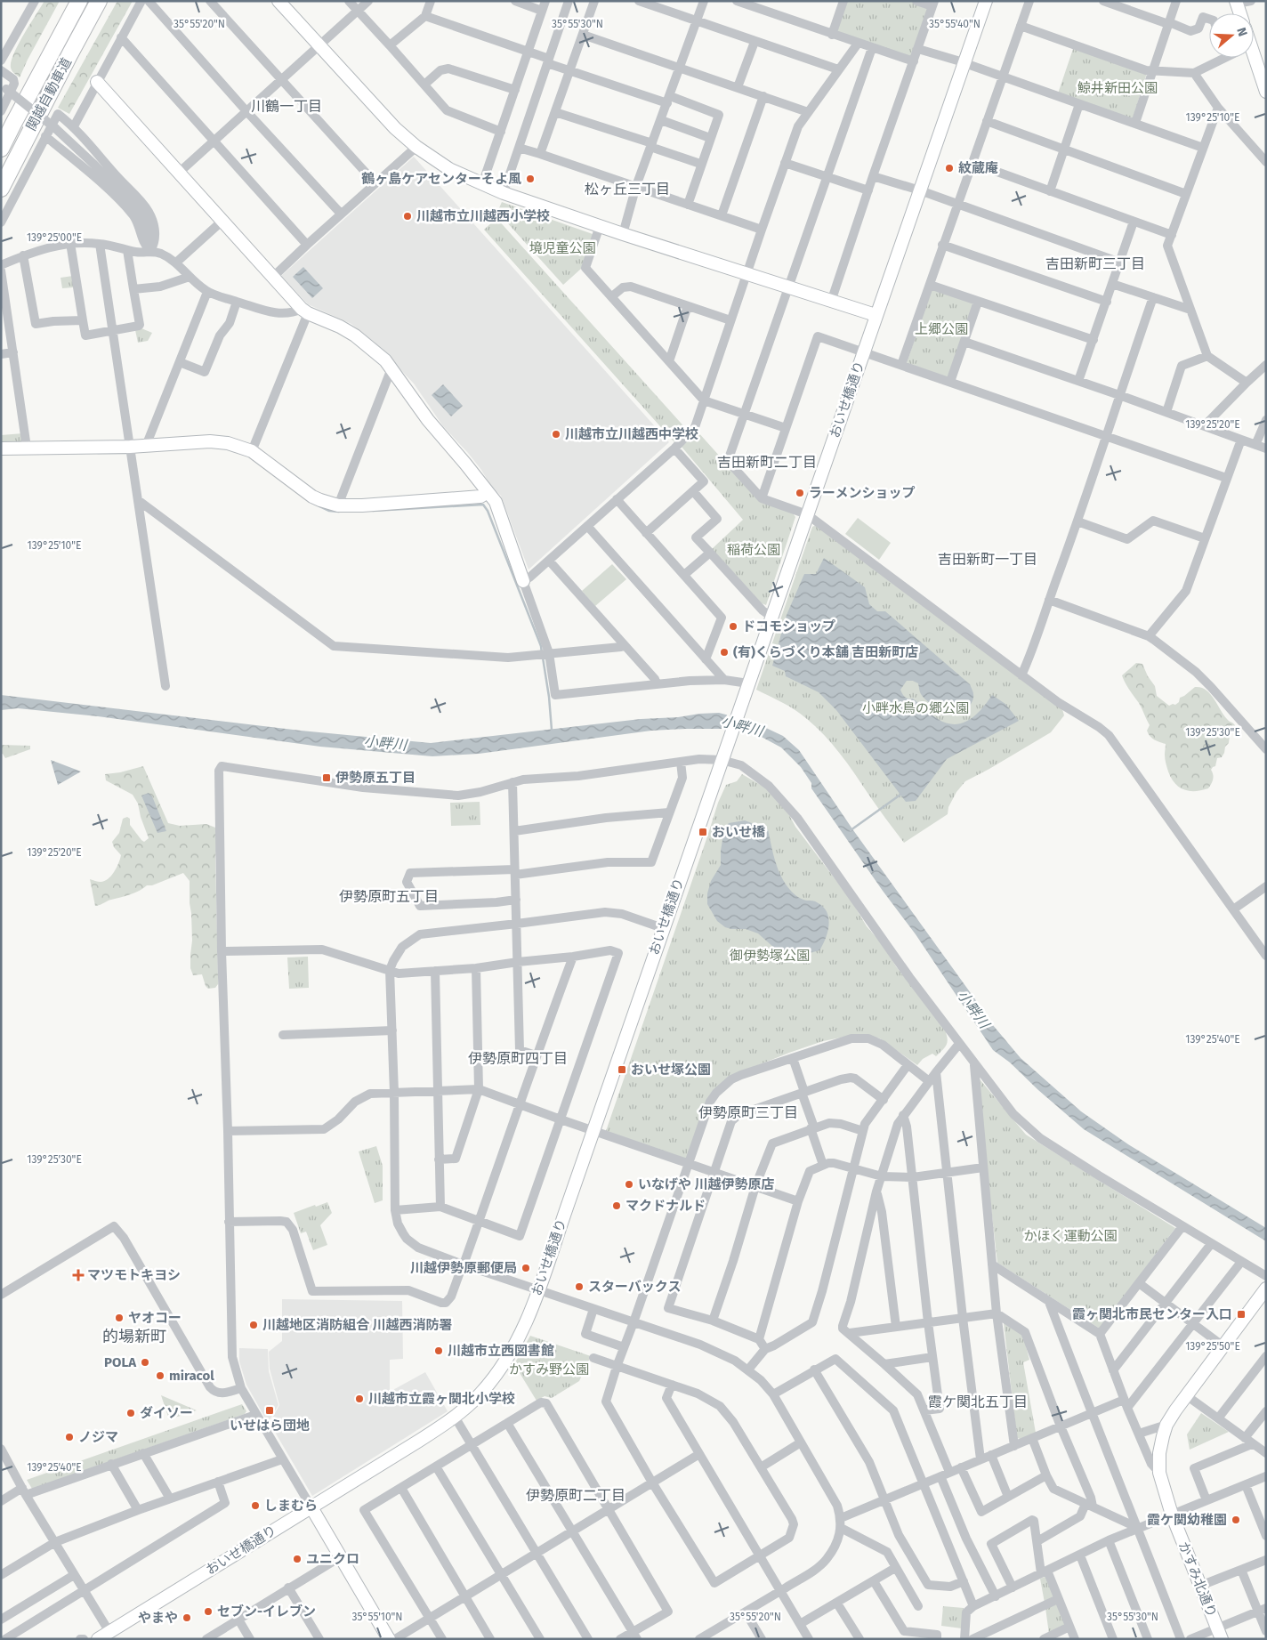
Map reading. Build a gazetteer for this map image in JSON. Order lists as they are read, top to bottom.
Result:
{
  "streets": {
    "highway": ["関越自動車道"],
    "street": ["おいせ橋通り", "かすみ北通り"]
  },
  "districts": [
    "川鶴一丁目",
    "松ヶ丘三丁目",
    "吉田新町三丁目",
    "吉田新町二丁目",
    "吉田新町一丁目",
    "伊勢原町五丁目",
    "伊勢原町四丁目",
    "伊勢原町三丁目",
    "的場新町",
    "霞ケ関北五丁目",
    "伊勢原町二丁目"
  ],
  "water": ["小畔川"],
  "parks": [
    "鯨井新田公園",
    "境児童公園",
    "上郷公園",
    "稲荷公園",
    "小畔水鳥の郷公園",
    "御伊勢塚公園",
    "かほく運動公園",
    "かすみ野公園"
  ],
  "places": {
    "other": [
      "紋蔵庵",
      "鶴ヶ島ケアセンターそよ風",
      "川越市立川越西小学校",
      "川越市立川越西中学校",
      "ラーメンショップ",
      "ドコモショップ",
      "(有)くらづくり本舗 吉田新町店",
      "いなげや 川越伊勢原店",
      "マクドナルド",
      "川越伊勢原郵便局",
      "スターバックス",
      "ヤオコー",
      "川越地区消防組合 川越西消防署",
      "川越市立西図書館",
      "POLA",
      "miracol",
      "川越市立霞ヶ関北小学校",
      "ダイソー",
      "ノジマ",
      "しまむら",
      "霞ケ関幼稚園",
      "ユニクロ",
      "セブン-イレブン",
      "やまや"
    ],
    "transit": [
      "伊勢原五丁目",
      "おいせ橋",
      "おいせ塚公園",
      "霞ヶ関北市民センター入口",
      "いせはら団地"
    ],
    "health": ["マツモトキヨシ"]
  },
  "north": "right",
  "coordinates": [
    "35°55'40\"N",
    "35°55'20\"N",
    "35°55'30\"N",
    "139°25'10\"E",
    "139°25'00\"E",
    "139°25'20\"E",
    "139°25'30\"E",
    "139°25'40\"E",
    "139°25'50\"E",
    "35°55'10\"N"
  ]
}
